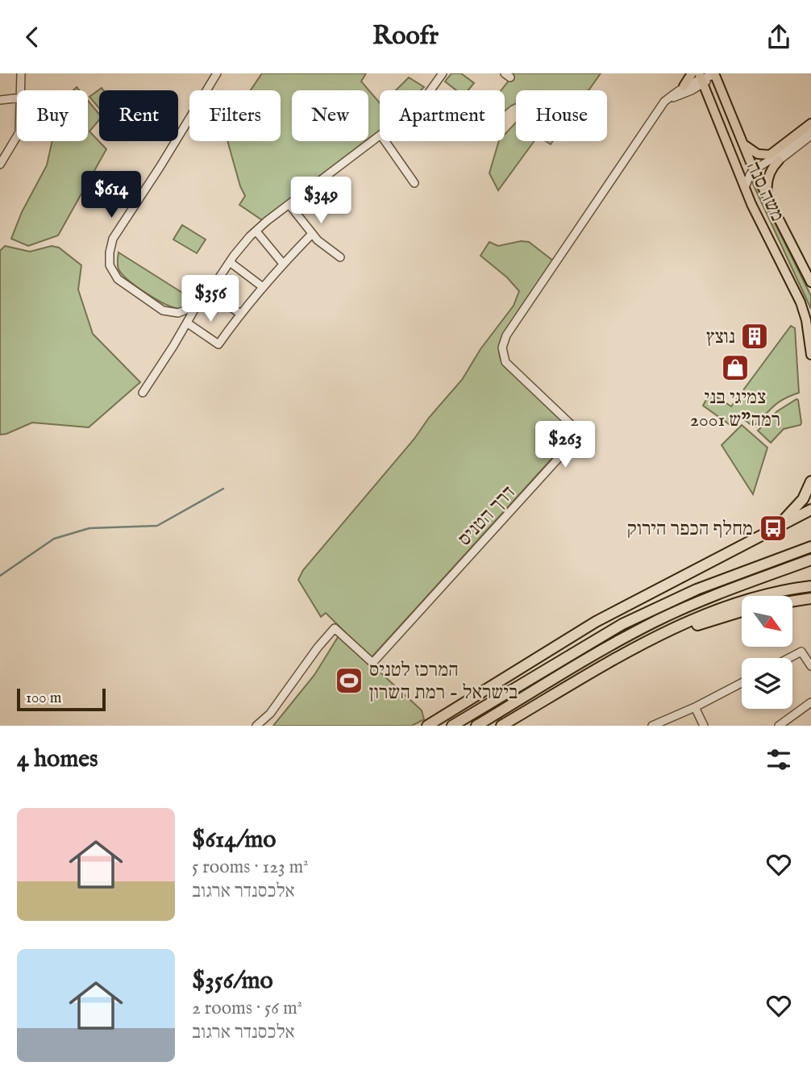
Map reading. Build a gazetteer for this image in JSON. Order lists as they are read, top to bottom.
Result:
{
  "streets": {
    "main road": ["משה סנה"],
    "street": ["דרך הטניס"]
  },
  "crossings": [
    ["משה סנה", "דרך הטניס"]
  ],
  "places": {
    "building": ["נוצץ"],
    "shop": ["צמיגי בני 2001 רמה\"ש"],
    "bus stop": ["מחלף הכפר הירוק"],
    "sports": ["המרכז לטניס בישראל - רמת השרון"]
  },
  "scale_bar": "100 m",
  "north": "bottom right",
  "page": {
    "header": "Roofr",
    "chip": [
      "Buy",
      "Rent",
      "Filters",
      "New",
      "Apartment",
      "House"
    ],
    "price": [
      "$614",
      "$349",
      "$356",
      "$263"
    ],
    "scale": "100 m",
    "heading": "4 homes",
    "list": [
      {
        "name": "$614/mo",
        "note": "5 rooms · 123 m² · אלכסנדר ארגוב"
      },
      {
        "name": "$356/mo",
        "note": "2 rooms · 56 m² · אלכסנדר ארגוב"
      }
    ]
  }
}
